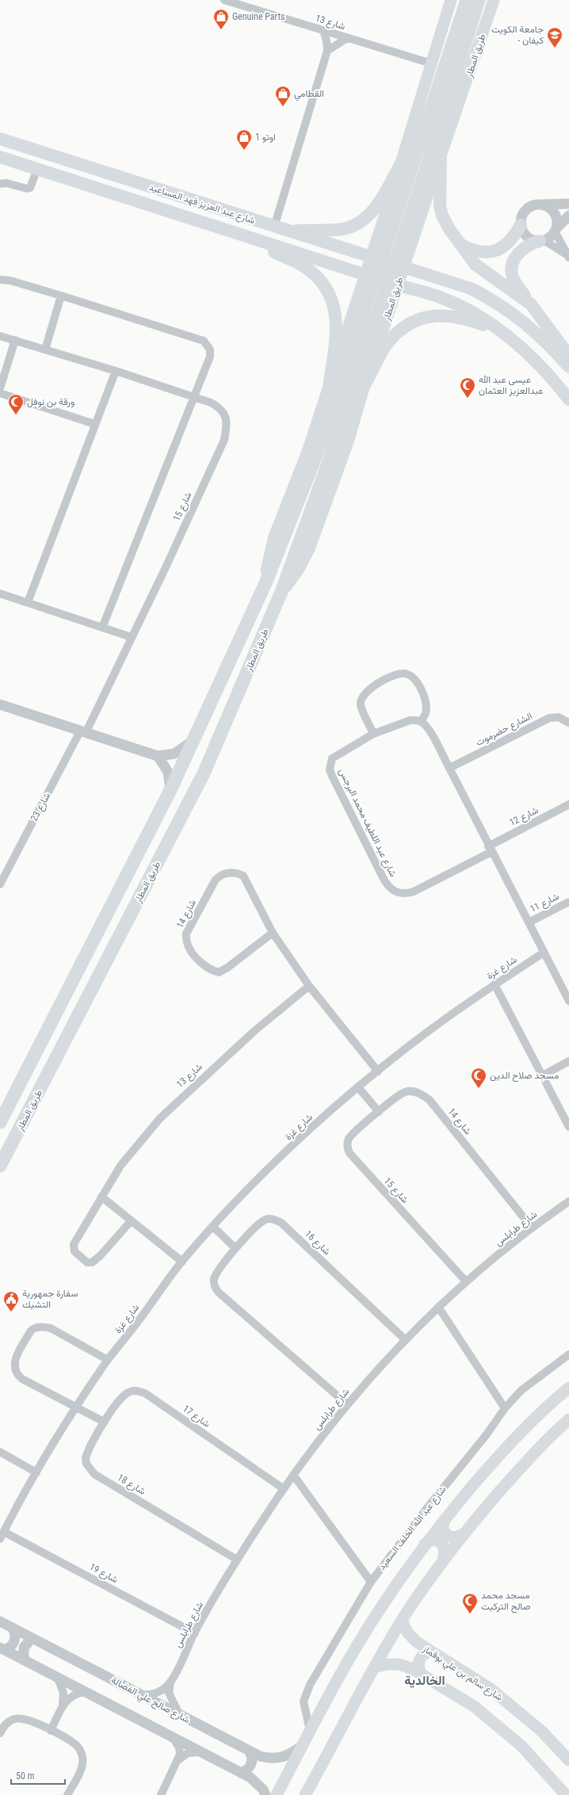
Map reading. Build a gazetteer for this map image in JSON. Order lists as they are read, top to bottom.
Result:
{
  "streets": {
    "highway": ["طريق المطار"],
    "main road": ["شارع عبد العزيز فهد المساعيد", "شارع سالم بن علي بوقماز"],
    "street": [
      "شارع 13",
      "شارع 15",
      "الشارع حضرموت",
      "شارع 23",
      "شارع 12",
      "شارع عبد اللطيف محمد البرجس",
      "شارع 11",
      "شارع 14",
      "شارع غزة",
      "شارع طرابلس",
      "شارع 16",
      "شارع 17",
      "شارع 18",
      "شارع عبد الله الخلف السعيد",
      "شارع 19",
      "شارع صالح علي الفضالة"
    ]
  },
  "crossings": [
    ["شارع 13", "طريق المطار"],
    ["شارع 13", "شارع 14"],
    ["طريق المطار", "شارع عبد العزيز فهد المساعيد"],
    ["شارع 15", "شارع 23"],
    ["شارع 15", "شارع 14"],
    ["شارع 15", "شارع طرابلس"],
    ["شارع 12", "شارع عبد اللطيف محمد البرجس"],
    ["شارع 14", "شارع غزة"],
    ["شارع 14", "شارع طرابلس"],
    ["شارع غزة", "شارع 19"],
    ["شارع طرابلس", "شارع 16"],
    ["شارع طرابلس", "شارع 17"],
    ["شارع طرابلس", "شارع 18"],
    ["شارع طرابلس", "شارع 19"],
    ["شارع طرابلس", "شارع صالح علي الفضالة"],
    ["شارع 17", "شارع 18"]
  ],
  "districts": ["الخالدية"],
  "places": {
    "shop": ["Genuine Parts", "القطامي", "اوتو 1"],
    "school or university": ["جامعة الكويت - كيفان"],
    "mosque": [
      "عيسى عبد الله عبدالعزيز العثمان",
      "ورقة بن نوفل",
      "مسجد صلاح الدين",
      "مسجد محمد صالح التركيت"
    ],
    "public building": ["سفارة جمهورية التشيك"]
  },
  "scale_bar": "50 m"
}
